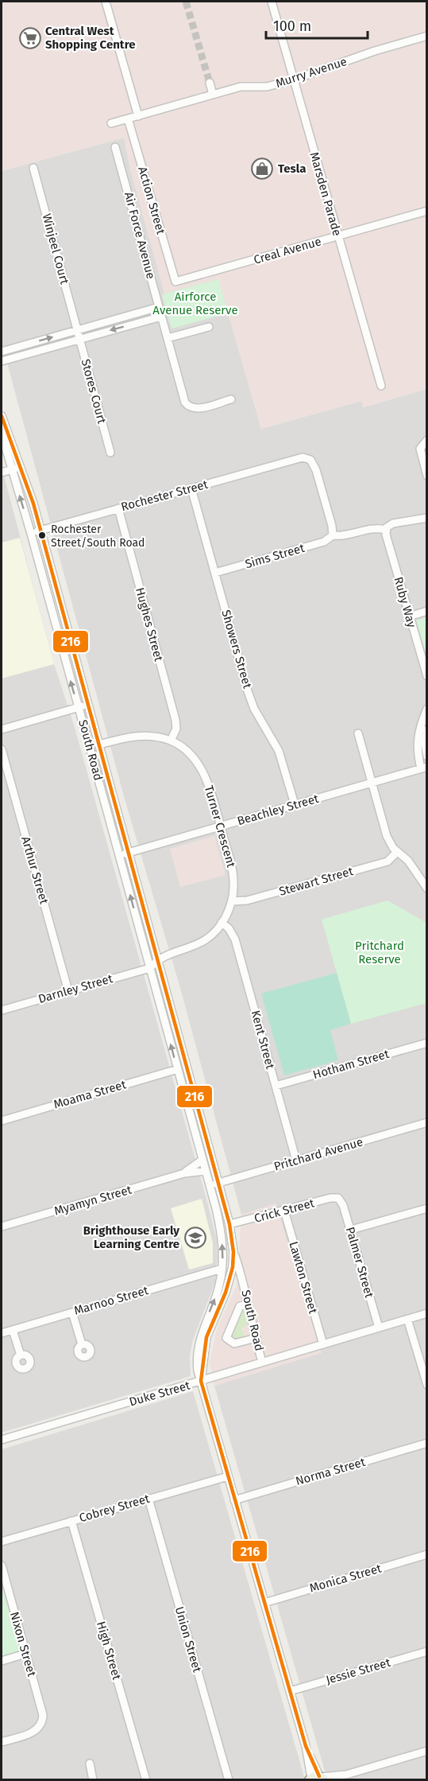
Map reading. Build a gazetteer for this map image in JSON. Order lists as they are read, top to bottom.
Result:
{
  "streets": {
    "street": [
      "Murry Avenue",
      "Marsden Parade",
      "Action Street",
      "Air Force Avenue",
      "Winjeel Court",
      "Creal Avenue",
      "Stores Court",
      "Rochester Street",
      "Sims Street",
      "Ruby Way",
      "Hughes Street",
      "Showers Street",
      "South Road",
      "Beachley Street",
      "Turner Crescent",
      "Arthur Street",
      "Stewart Street",
      "Darnley Street",
      "Kent Street",
      "Hotham Street",
      "Moama Street",
      "Pritchard Avenue",
      "Myamyn Street",
      "Crick Street",
      "Palmer Street",
      "Lawton Street",
      "Marnoo Street",
      "Duke Street",
      "Norma Street",
      "Cobrey Street",
      "Monica Street",
      "Union Street",
      "Nixon Street",
      "High Street",
      "Jessie Street"
    ]
  },
  "crossings": [
    ["Murry Avenue", "Marsden Parade"],
    ["Murry Avenue", "Action Street"],
    ["Marsden Parade", "Creal Avenue"],
    ["Action Street", "Creal Avenue"],
    ["Winjeel Court", "Stores Court"],
    ["Rochester Street", "Sims Street"],
    ["Rochester Street", "Hughes Street"],
    ["Rochester Street", "Showers Street"],
    ["Rochester Street", "South Road"],
    ["Sims Street", "Showers Street"],
    ["Hughes Street", "Turner Crescent"],
    ["Showers Street", "Beachley Street"],
    ["South Road", "Beachley Street"],
    ["South Road", "Turner Crescent"],
    ["South Road", "Darnley Street"],
    ["South Road", "Moama Street"],
    ["South Road", "Pritchard Avenue"],
    ["South Road", "Myamyn Street"],
    ["South Road", "Crick Street"],
    ["South Road", "Marnoo Street"],
    ["South Road", "Duke Street"],
    ["Beachley Street", "Turner Crescent"],
    ["Turner Crescent", "Stewart Street"],
    ["Turner Crescent", "Kent Street"],
    ["Arthur Street", "Darnley Street"],
    ["Kent Street", "Hotham Street"],
    ["Kent Street", "Pritchard Avenue"],
    ["Crick Street", "Palmer Street"],
    ["Crick Street", "Lawton Street"],
    ["Palmer Street", "Duke Street"],
    ["Lawton Street", "Duke Street"],
    ["Cobrey Street", "Union Street"],
    ["Cobrey Street", "High Street"]
  ],
  "parks": ["Airforce Avenue Reserve", "Pritchard Reserve"],
  "places": {
    "supermarket": ["Central West Shopping Centre"],
    "shop": ["Tesla"],
    "other": ["Rochester Street/South Road"],
    "school or university": ["Brighthouse Early Learning Centre"]
  },
  "lines": ["transit line 216"],
  "scale_bar": "100 m"
}
